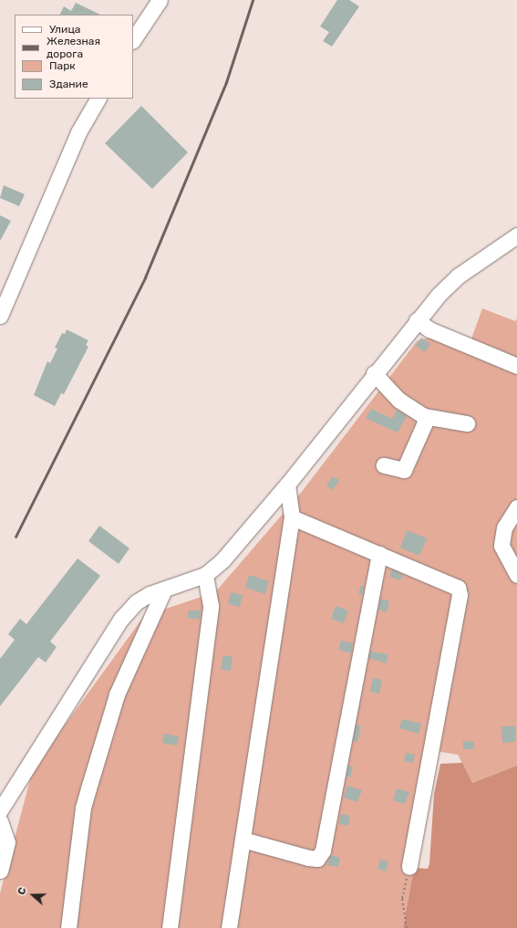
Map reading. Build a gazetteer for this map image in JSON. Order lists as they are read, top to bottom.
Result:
{
  "legend": [
    "Улица",
    "Железная дорога",
    "Парк",
    "Здание"
  ],
  "north": "left"
}
